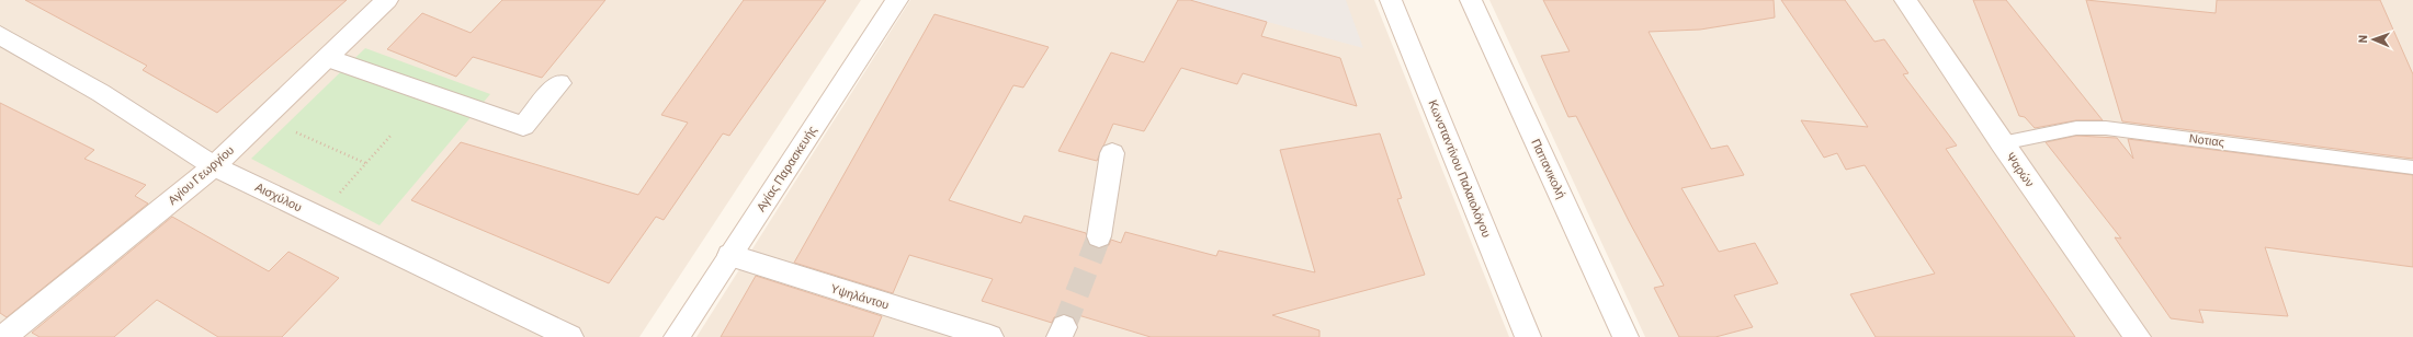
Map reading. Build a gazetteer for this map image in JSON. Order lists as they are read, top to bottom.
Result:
{
  "streets": {
    "street": [
      "Αγίας Παρασκευής",
      "Κωνσταντίνου Παλαιολόγου",
      "Παπανικολή",
      "Ψαρών",
      "Αγίου Γεωργίου",
      "Αισχύλου",
      "Υψηλάντου"
    ],
    "lane": ["Νοτιας"]
  },
  "crossings": [
    ["Νοτιας", "Ψαρών"],
    ["Αγίας Παρασκευής", "Υψηλάντου"],
    ["Αγίου Γεωργίου", "Αισχύλου"]
  ],
  "north": "left"
}
